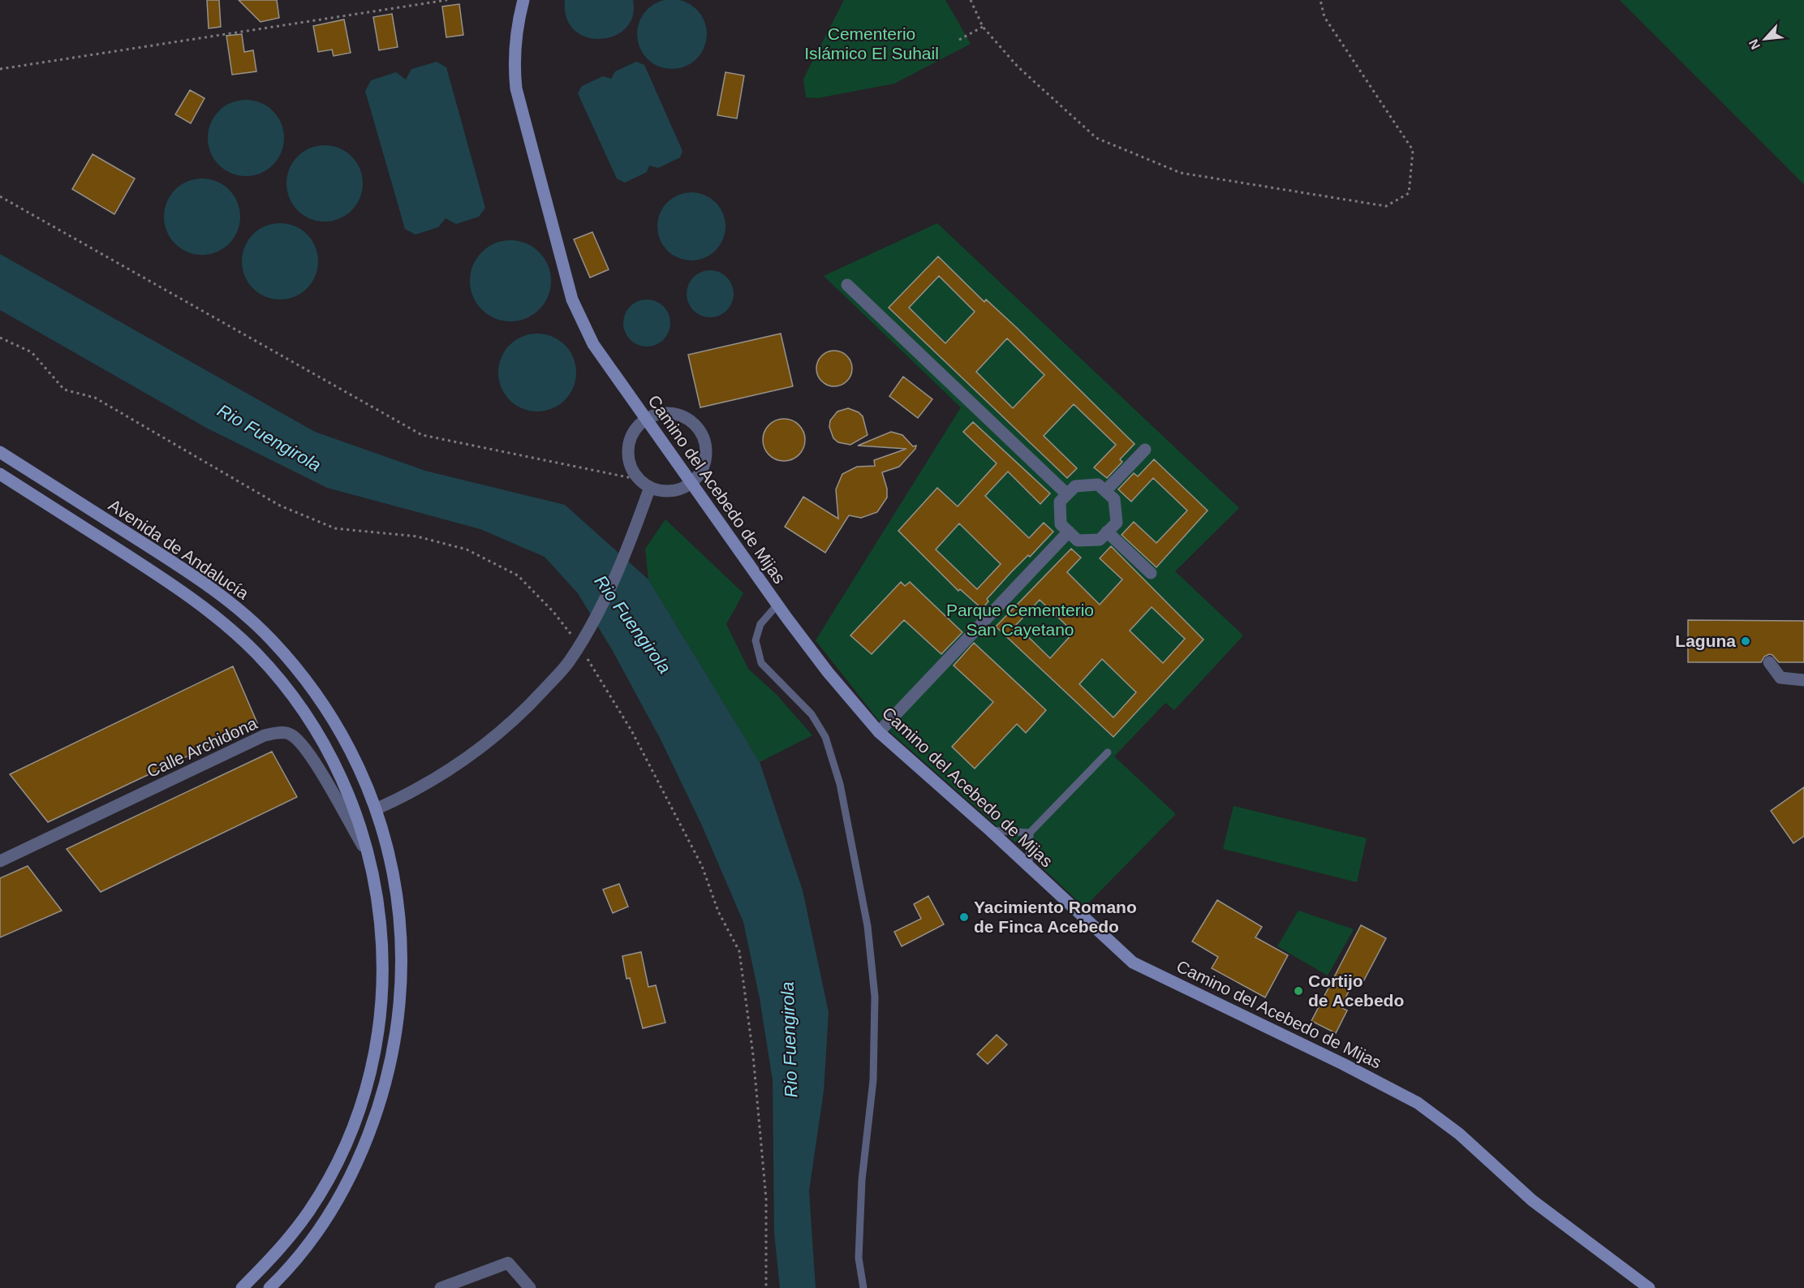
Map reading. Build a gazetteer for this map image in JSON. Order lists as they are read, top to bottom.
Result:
{
  "streets": {
    "street": ["Camino del Acebedo de Mijas", "Avenida de Andalucía", "Calle Archidona"]
  },
  "crossings": [
    ["Avenida de Andalucía", "Calle Archidona"]
  ],
  "water": ["Rio Fuengirola"],
  "parks": ["Cementerio Islámico El Suhail", "Parque Cementerio San Cayetano"],
  "places": ["Laguna", "Yacimiento Romano de Finca Acebedo", "Cortijo de Acebedo"],
  "north": "bottom left"
}
